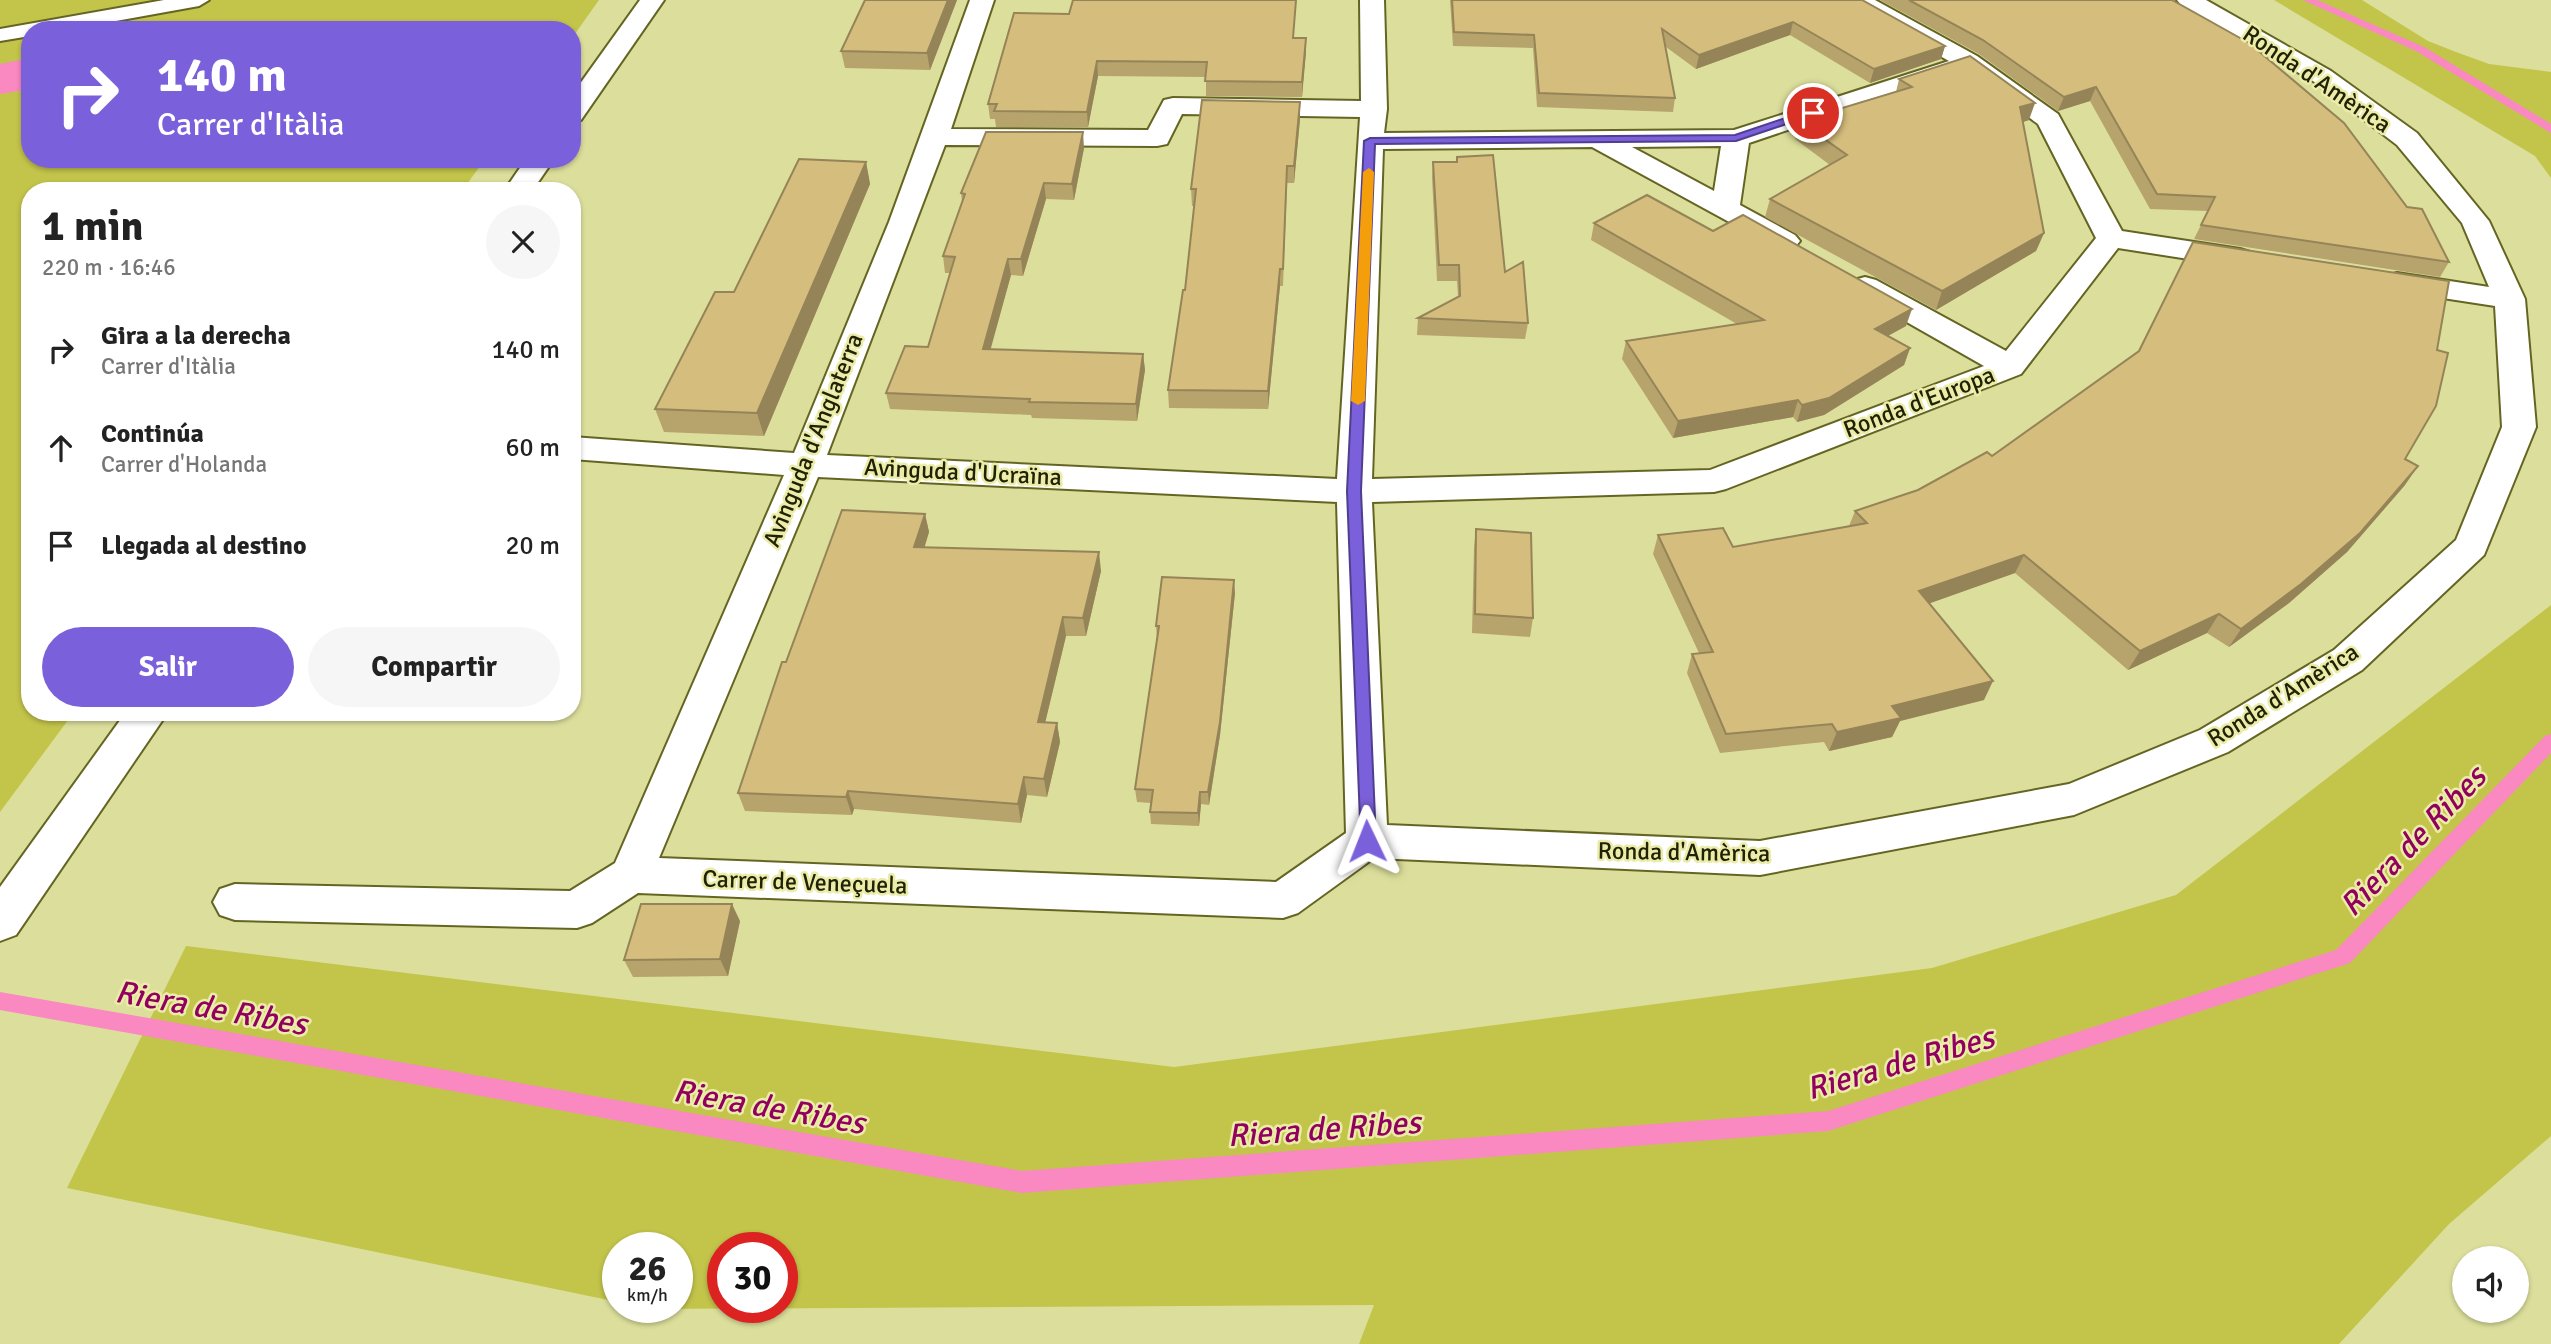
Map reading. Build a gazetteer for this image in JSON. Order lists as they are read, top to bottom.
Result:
{
  "streets": {
    "street": [
      "Ronda d'Amèrica",
      "Ronda d'Europa",
      "Avinguda d'Anglaterra",
      "Avinguda d'Ucraïna",
      "Carrer de Veneçuela"
    ]
  },
  "crossings": [
    ["Ronda d'Amèrica", "Carrer de Veneçuela"],
    ["Ronda d'Europa", "Avinguda d'Ucraïna"],
    ["Avinguda d'Anglaterra", "Avinguda d'Ucraïna"],
    ["Avinguda d'Anglaterra", "Carrer de Veneçuela"]
  ],
  "water": ["Riera de Ribes"],
  "page": {
    "turn": ["140 m", "Carrer d'Itàlia"],
    "heading": ["1 min", "220 m · 16:46"],
    "list": [
      {
        "name": "Gira a la derecha",
        "note": "Carrer d'Itàlia",
        "value": "140 m"
      },
      {
        "name": "Continúa",
        "note": "Carrer d'Holanda",
        "value": "60 m"
      },
      {
        "name": "Llegada al destino",
        "value": "20 m"
      }
    ],
    "buttons": ["Salir", "Compartir"],
    "speed": "26 km/h",
    "limit": "30"
  }
}
